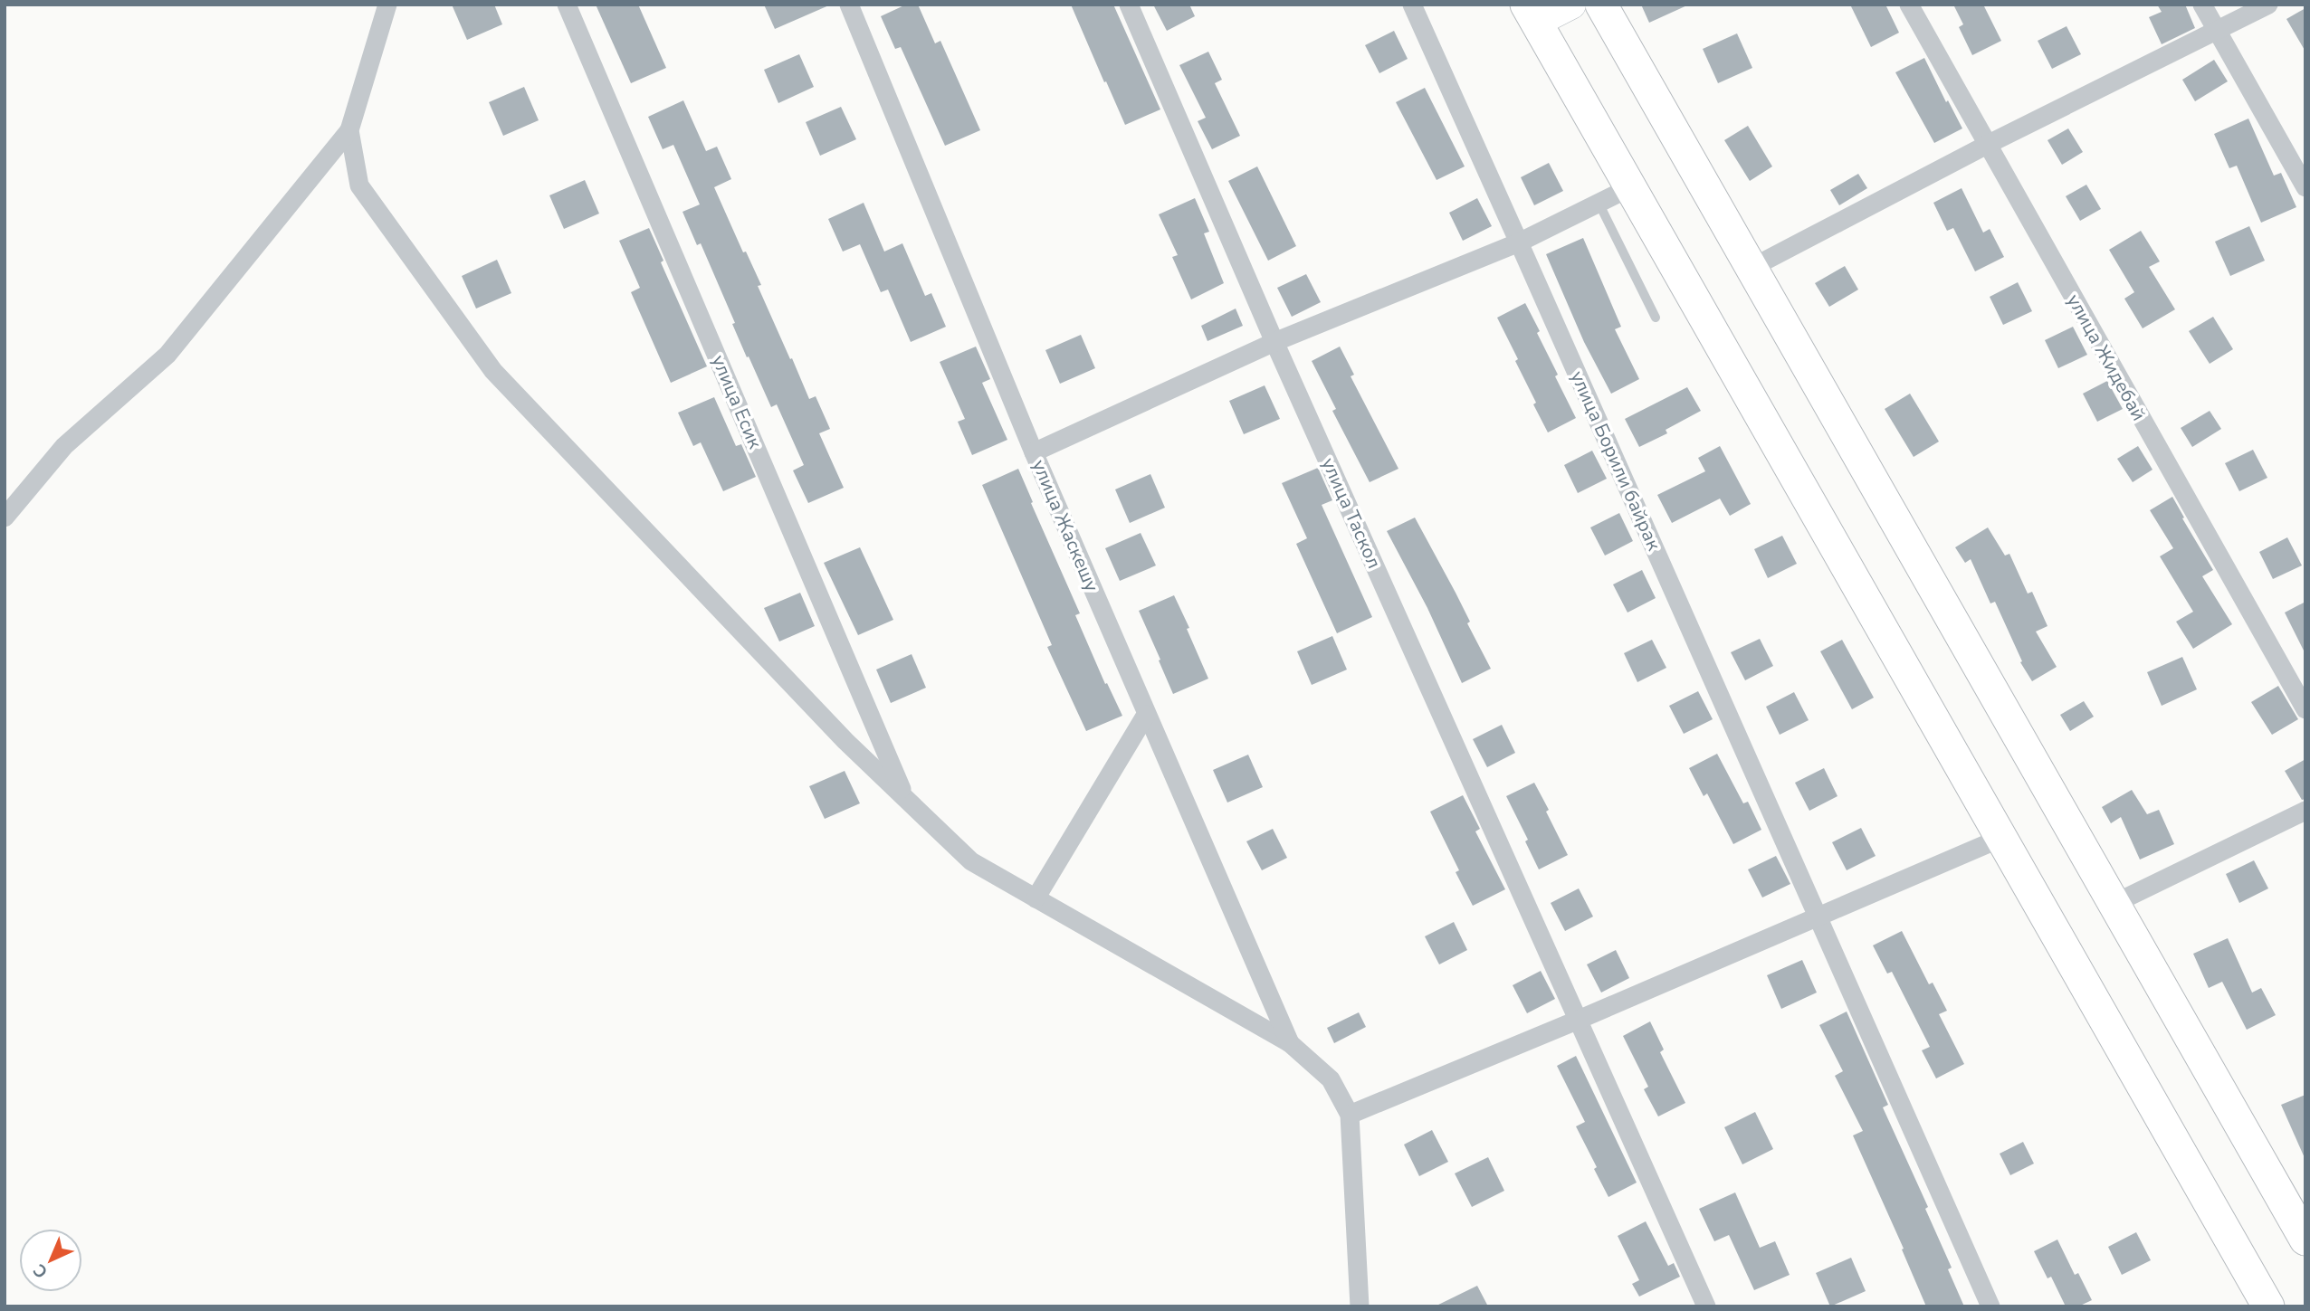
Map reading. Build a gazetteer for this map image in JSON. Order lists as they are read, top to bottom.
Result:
{
  "streets": {
    "street": [
      "улица Жидебай",
      "улица Есик",
      "улица Борили байрак",
      "улица Таскол",
      "улица Жаскешу"
    ]
  },
  "north": "bottom left"
}
